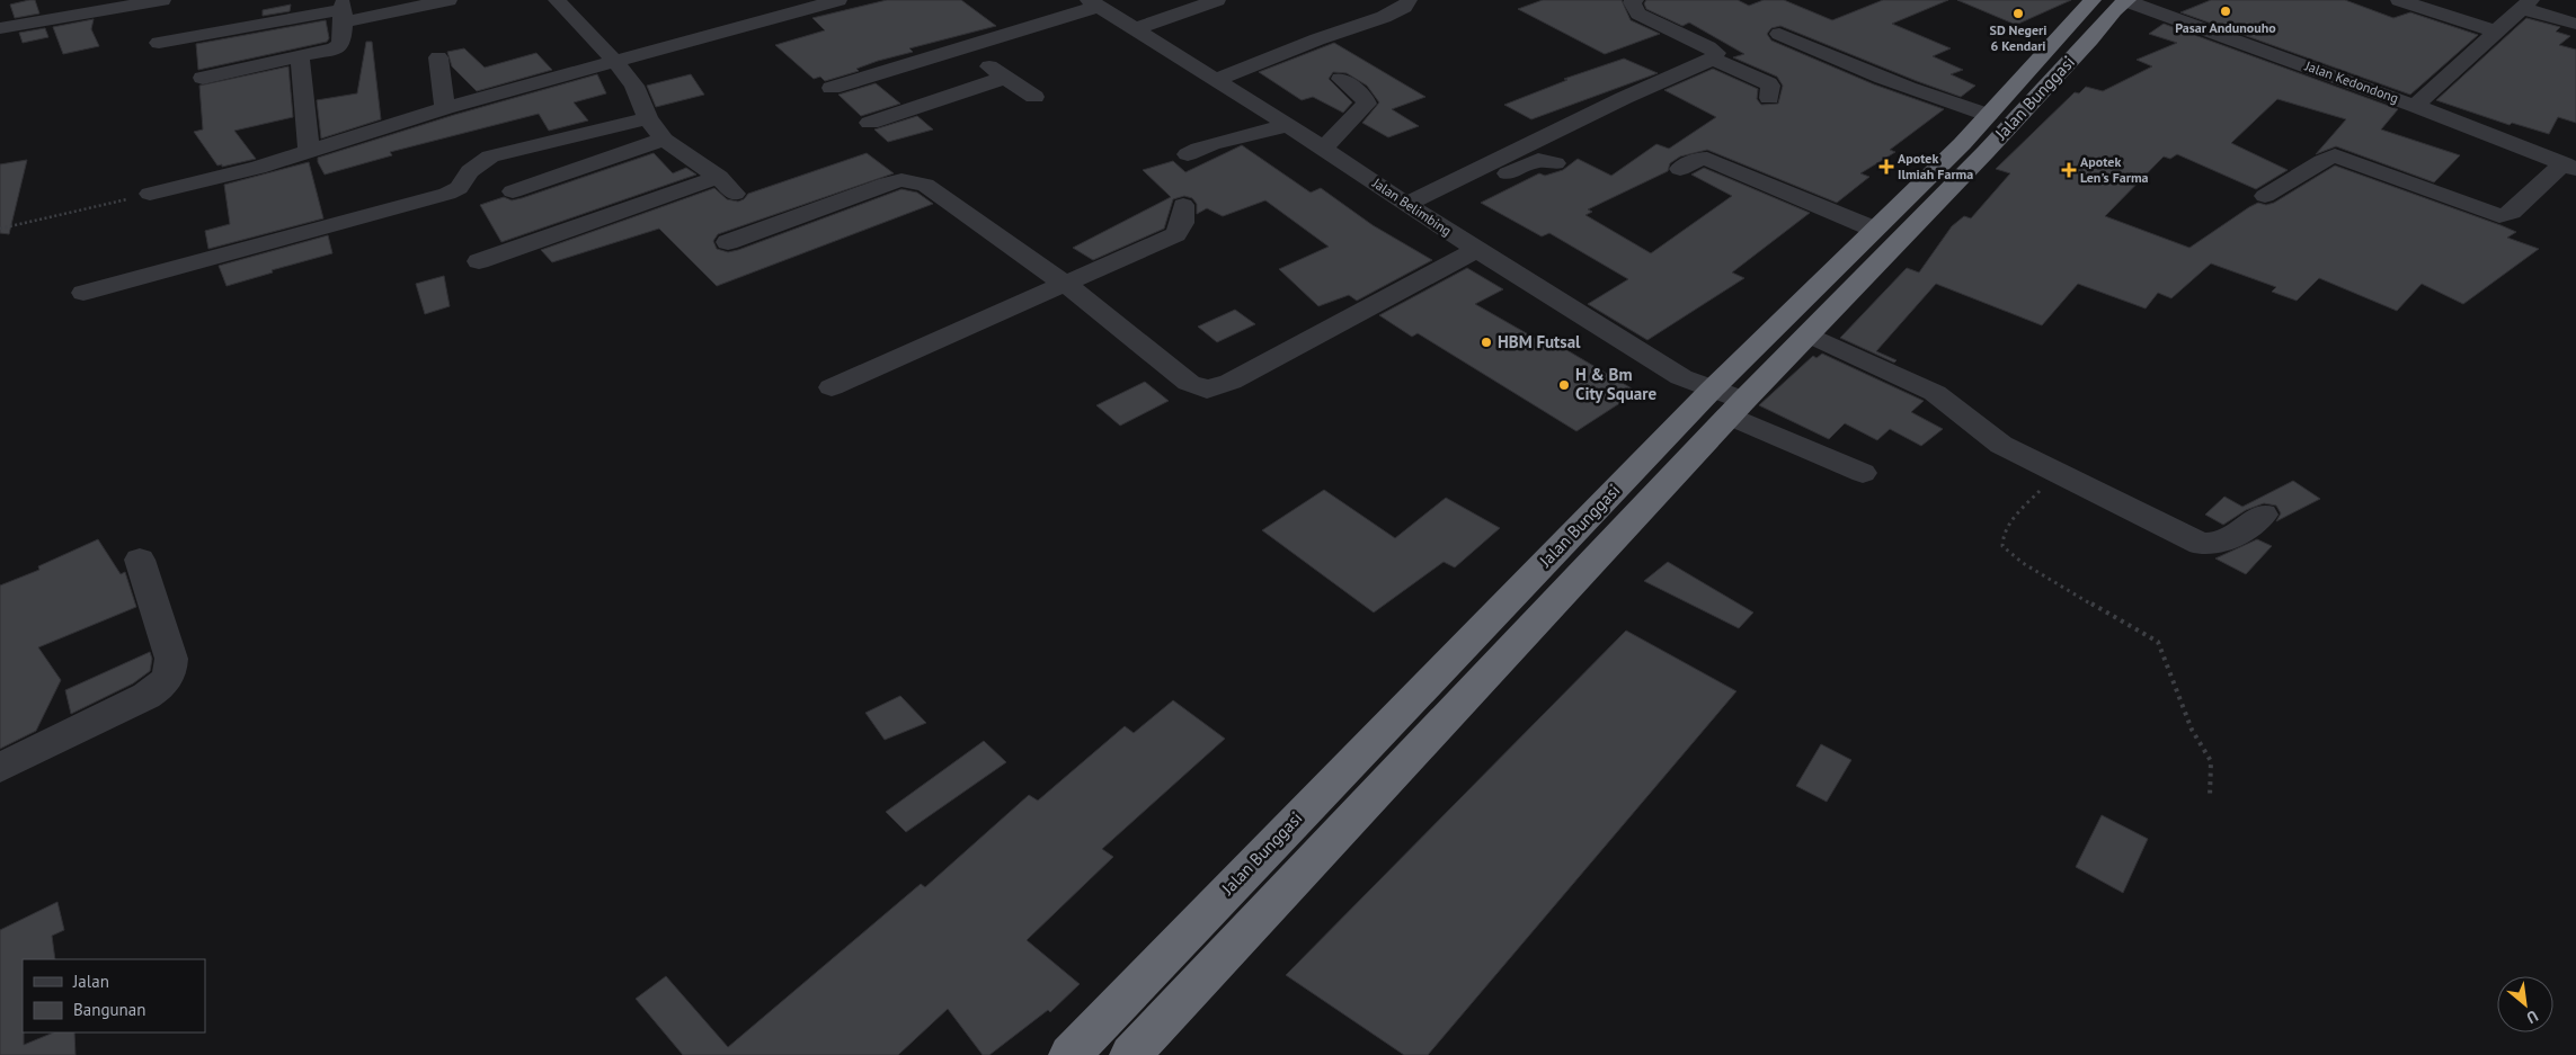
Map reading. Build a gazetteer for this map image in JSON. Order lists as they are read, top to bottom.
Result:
{
  "streets": {
    "highway": ["Jalan Bunggasi"],
    "street": ["Jalan Kedondong", "Jalan Belimbing"]
  },
  "crossings": [
    ["Jalan Kedondong", "Jalan Bunggasi"],
    ["Jalan Bunggasi", "Jalan Belimbing"]
  ],
  "places": {
    "other": [
      "Pasar Andunouho",
      "SD Negeri 6 Kendari",
      "HBM Futsal",
      "H & Bm City Square"
    ],
    "health": ["Apotek Ilmiah Farma", "Apotek Len's Farma"]
  },
  "legend": ["Jalan", "Bangunan"],
  "north": "bottom right"
}
